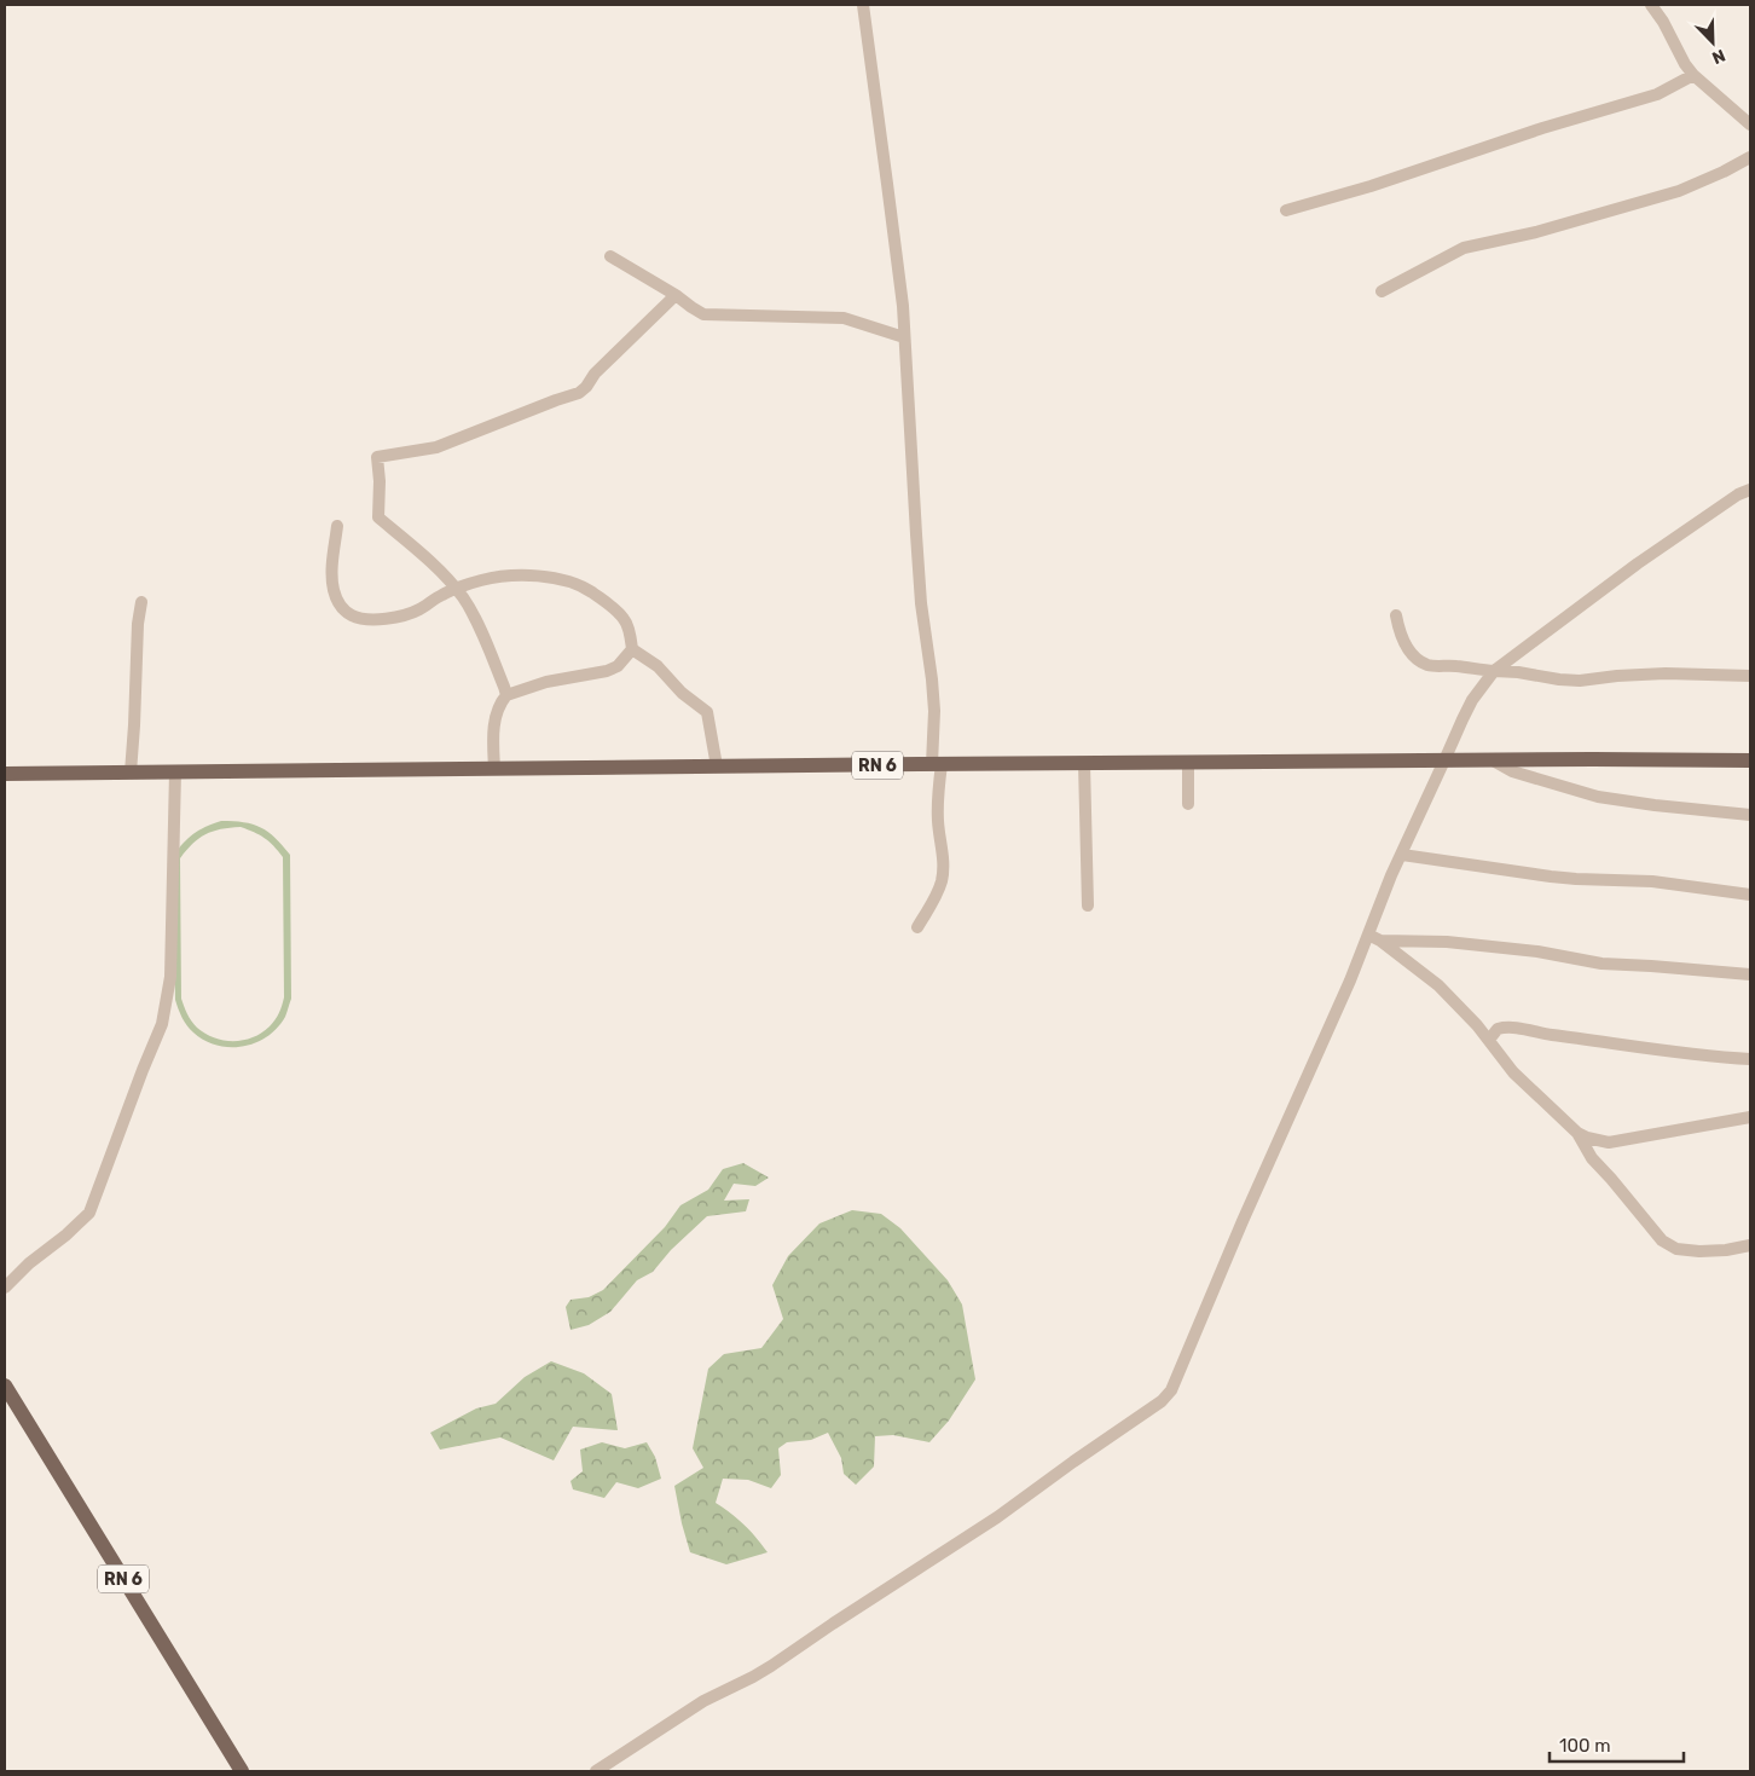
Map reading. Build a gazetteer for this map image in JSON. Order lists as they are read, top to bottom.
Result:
{
  "streets": {
    "main road": ["RN 6"]
  },
  "scale_bar": "100 m",
  "north": "bottom right"
}
